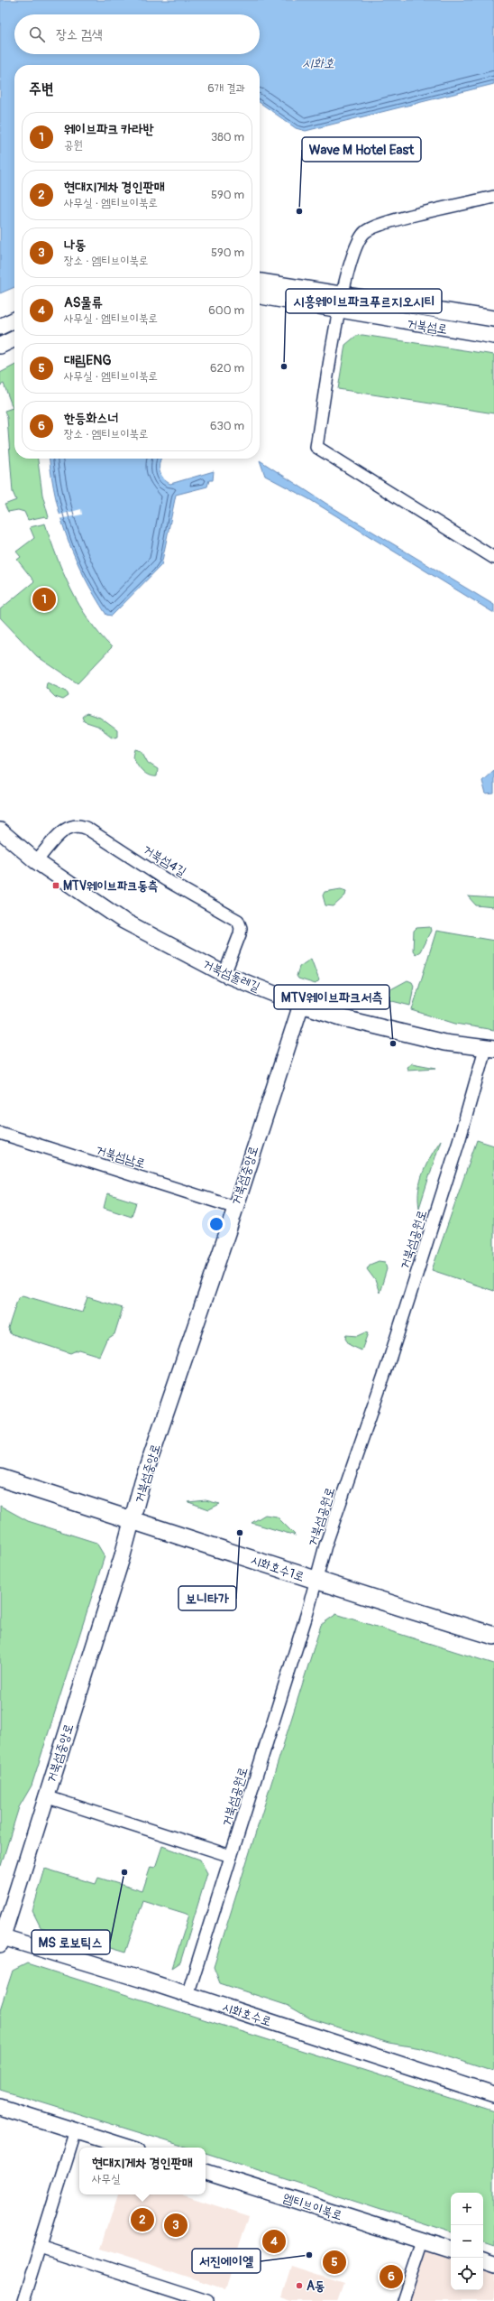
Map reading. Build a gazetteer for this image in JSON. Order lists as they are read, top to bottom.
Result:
{
  "streets": {
    "main road": ["시화호수1로"],
    "street": [
      "거북섬로",
      "거북섬4길",
      "거북섬둘레길",
      "거북섬남로",
      "거북섬중앙로",
      "거북섬공원로",
      "시화호수로",
      "엠티브이북로"
    ]
  },
  "crossings": [
    ["거북섬4길", "거북섬둘레길"],
    ["거북섬둘레길", "거북섬중앙로"],
    ["거북섬둘레길", "거북섬공원로"],
    ["거북섬남로", "거북섬중앙로"],
    ["거북섬중앙로", "시화호수1로"],
    ["거북섬중앙로", "시화호수로"],
    ["거북섬공원로", "시화호수1로"],
    ["거북섬공원로", "시화호수로"]
  ],
  "water": ["시화호"],
  "places": {
    "other": [
      "Wave M Hotel East",
      "시흥웨이브파크푸르지오시티",
      "MTV웨이브파크서측",
      "보니타가",
      "MS 로보틱스",
      "서진에이엘",
      "A동"
    ],
    "transit": ["MTV웨이브파크동측"]
  },
  "page": {
    "search": "장소 검색",
    "heading": ["주변", "6개 결과"],
    "list": [
      {
        "mark": "1",
        "name": "웨이브파크 카라반",
        "note": "공원",
        "value": "380 m"
      },
      {
        "mark": "2",
        "name": "현대지게차 경인판매",
        "note": "사무실 · 엠티브이북로",
        "value": "590 m"
      },
      {
        "mark": "3",
        "name": "나동",
        "note": "장소 · 엠티브이북로",
        "value": "590 m"
      },
      {
        "mark": "4",
        "name": "AS물류",
        "note": "사무실 · 엠티브이북로",
        "value": "600 m"
      },
      {
        "mark": "5",
        "name": "대림ENG",
        "note": "사무실 · 엠티브이북로",
        "value": "620 m"
      },
      {
        "mark": "6",
        "name": "한등화스너",
        "note": "장소 · 엠티브이북로",
        "value": "630 m"
      }
    ],
    "pins": [
      "1",
      "2",
      "3",
      "4",
      "5",
      "6"
    ],
    "popup": ["현대지게차 경인판매", "사무실"],
    "map_buttons": ["+", "−"]
  }
}
